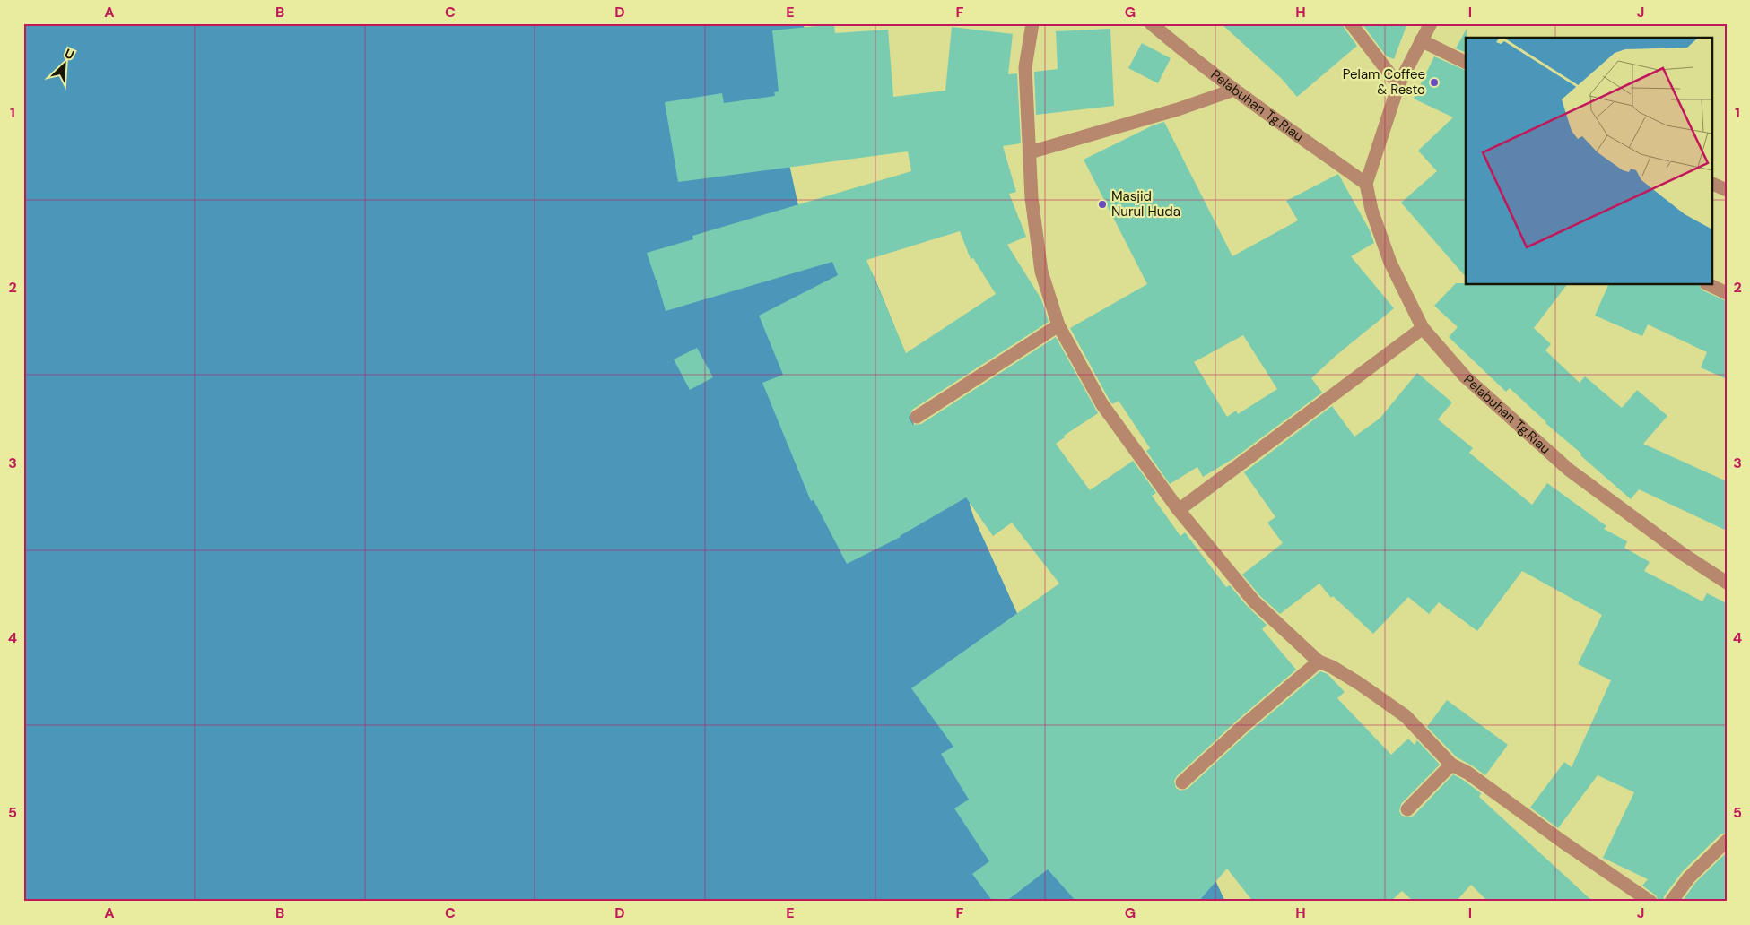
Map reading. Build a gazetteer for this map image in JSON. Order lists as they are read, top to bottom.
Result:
{
  "streets": {
    "street": ["Pelabuhan Tg.Riau"]
  },
  "places": ["Pelam Coffee & Resto", "Masjid Nurul Huda"],
  "north": "top right",
  "grid": {
    "columns": [
      "A",
      "B",
      "C",
      "D",
      "E",
      "F",
      "G",
      "H",
      "I",
      "J"
    ],
    "rows": [
      "1",
      "2",
      "3",
      "4",
      "5"
    ]
  }
}
